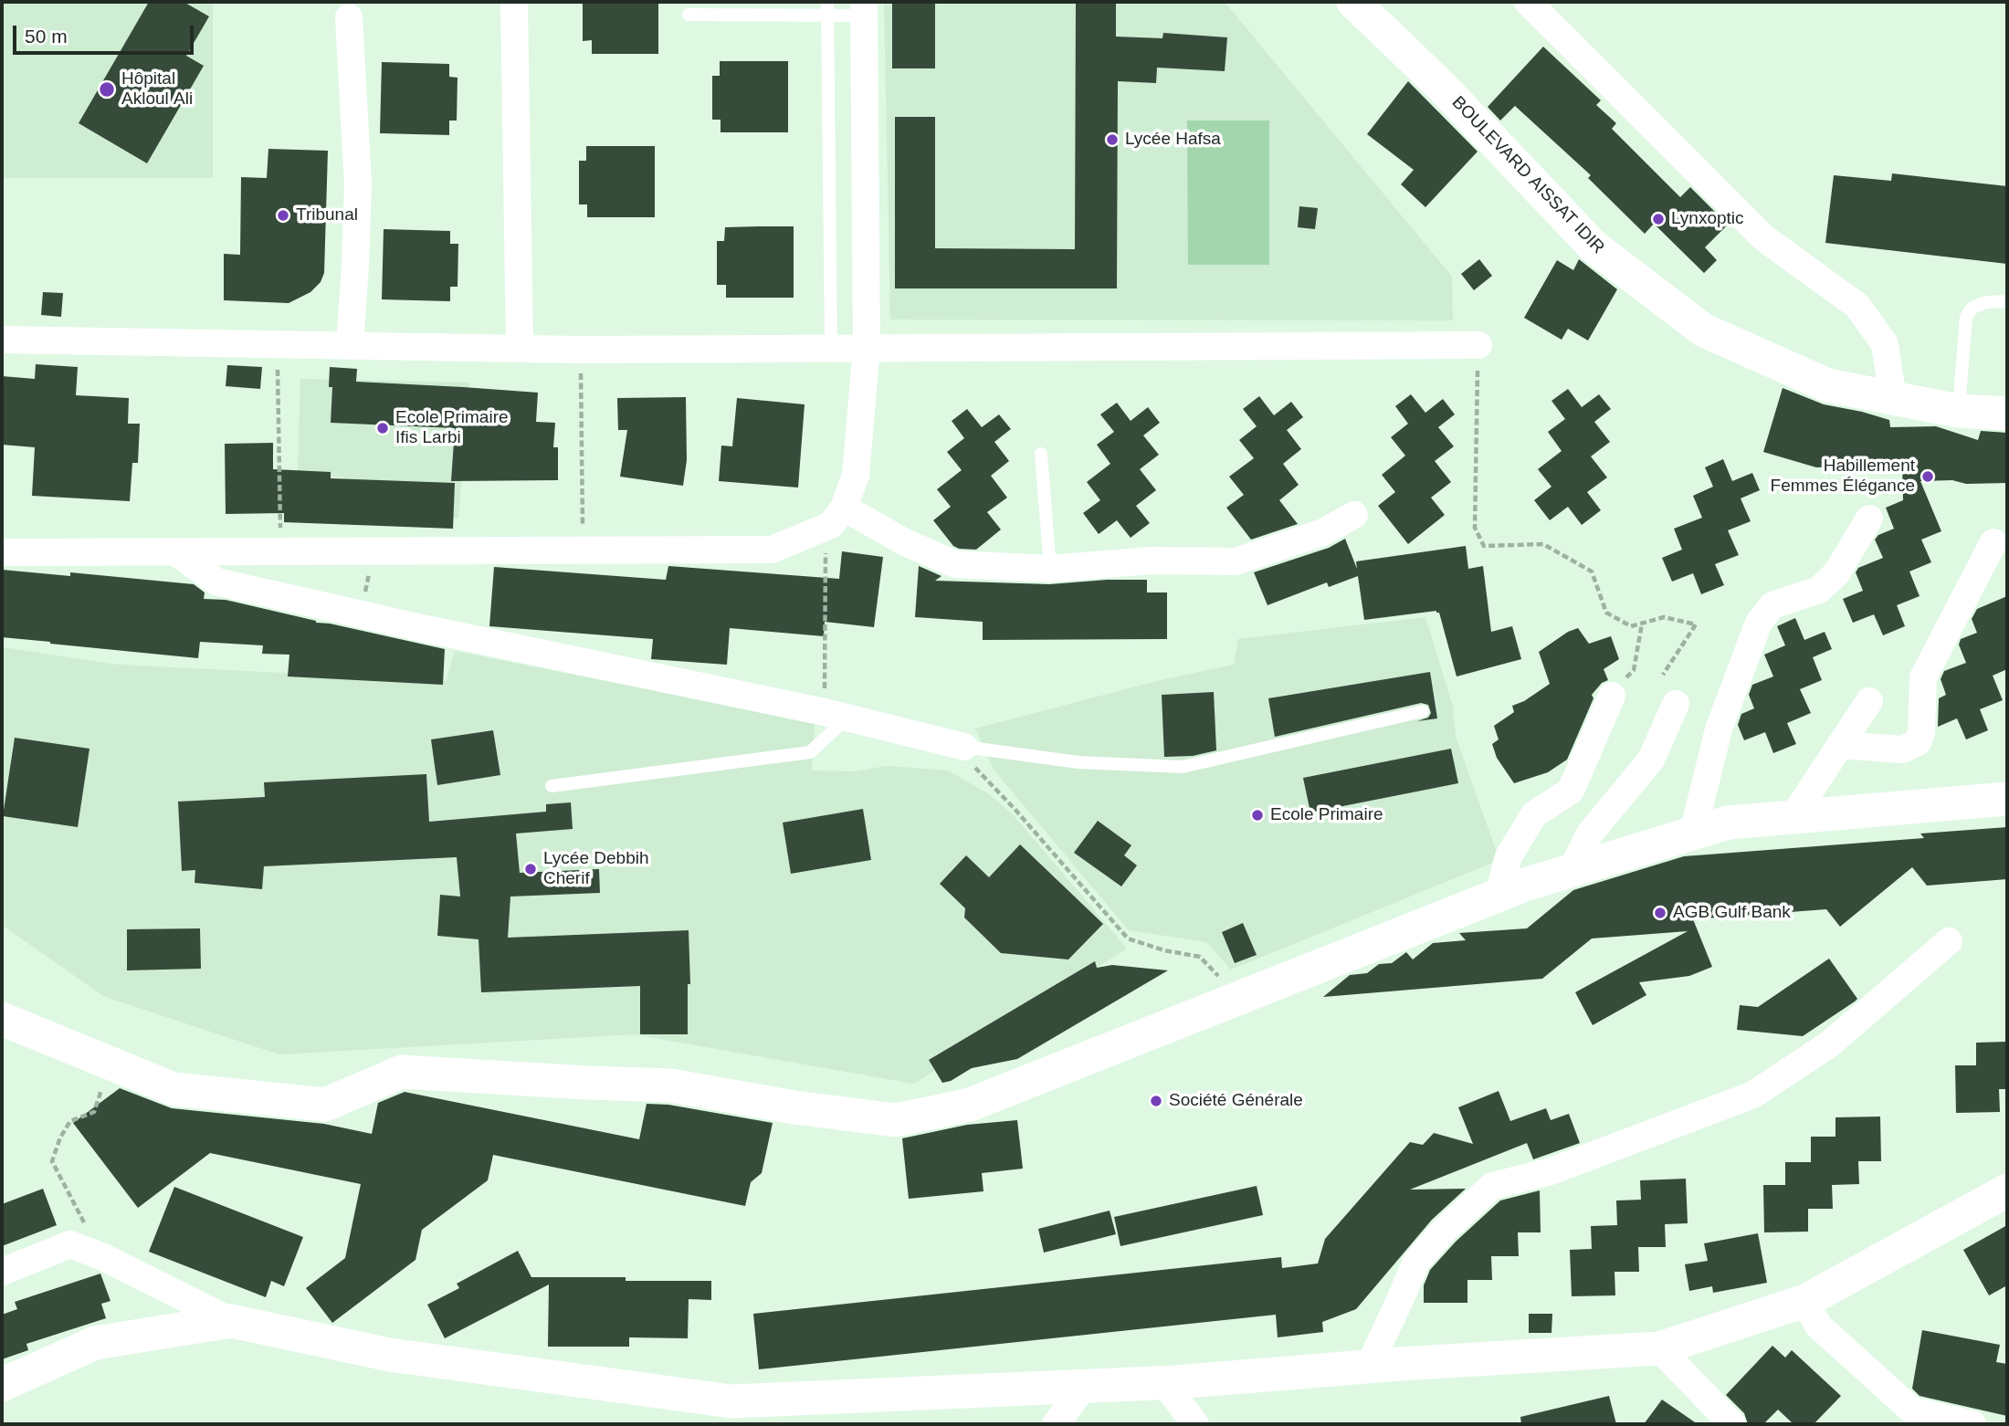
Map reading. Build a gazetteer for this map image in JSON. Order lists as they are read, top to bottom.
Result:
{
  "streets": {
    "street": ["BOULEVARD AISSAT IDIR"]
  },
  "places": [
    "Hôpital Akloul Ali",
    "Lycée Hafsa",
    "Tribunal",
    "Lynxoptic",
    "Ecole Primaire Ifis Larbi",
    "Habillement Femmes Élégance",
    "Ecole Primaire",
    "Lycée Debbih Cherif",
    "AGB Gulf Bank",
    "Société Générale"
  ],
  "scale_bar": "50 m"
}
